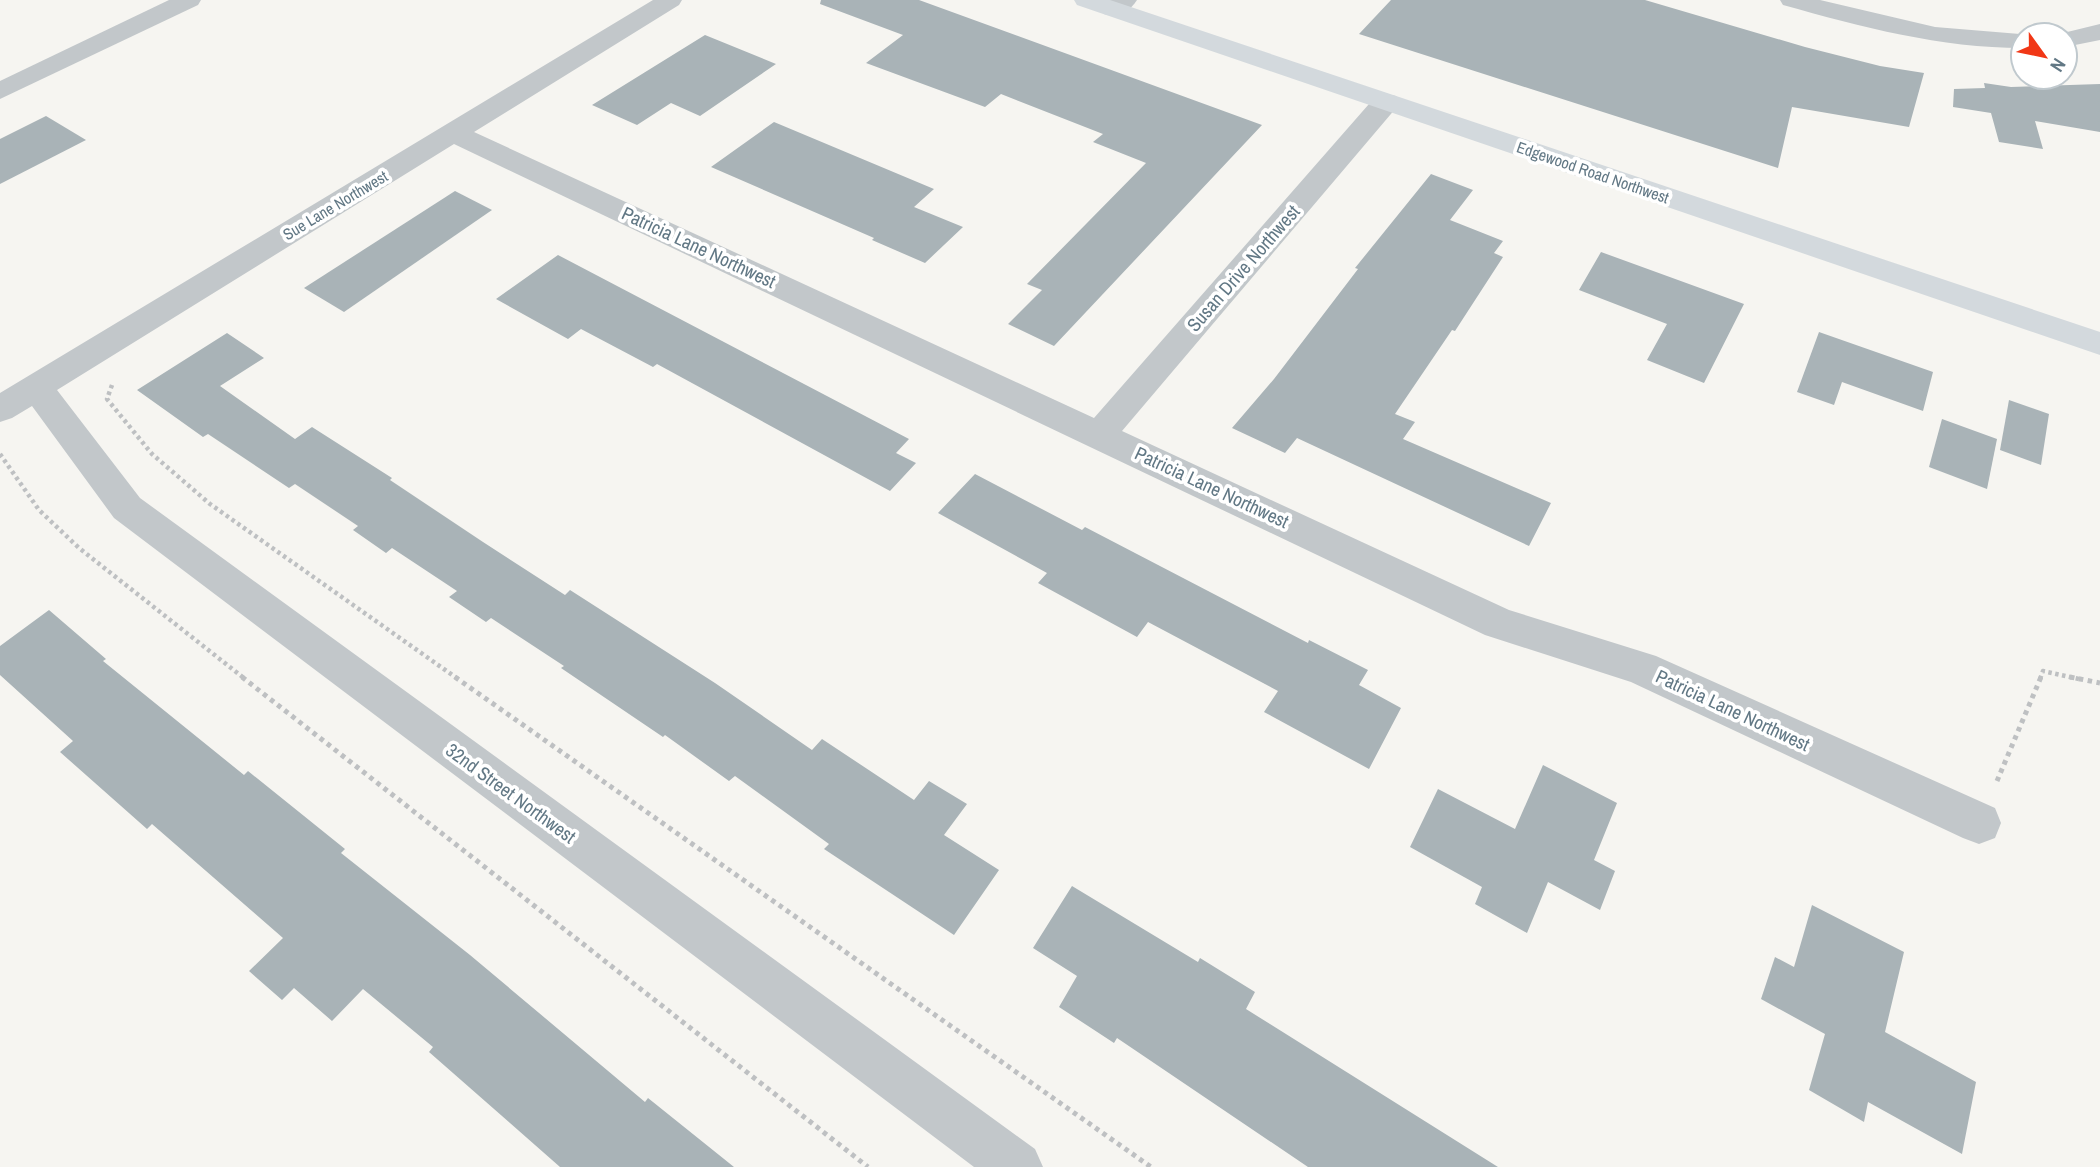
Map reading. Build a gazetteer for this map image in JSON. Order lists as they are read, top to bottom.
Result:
{
  "streets": {
    "main road": ["Edgewood Road Northwest"],
    "street": [
      "Sue Lane Northwest",
      "Patricia Lane Northwest",
      "Susan Drive Northwest",
      "32nd Street Northwest"
    ]
  },
  "crossings": [
    ["Edgewood Road Northwest", "Susan Drive Northwest"],
    ["Sue Lane Northwest", "Patricia Lane Northwest"],
    ["Sue Lane Northwest", "32nd Street Northwest"],
    ["Patricia Lane Northwest", "Susan Drive Northwest"]
  ],
  "north": "bottom right"
}
